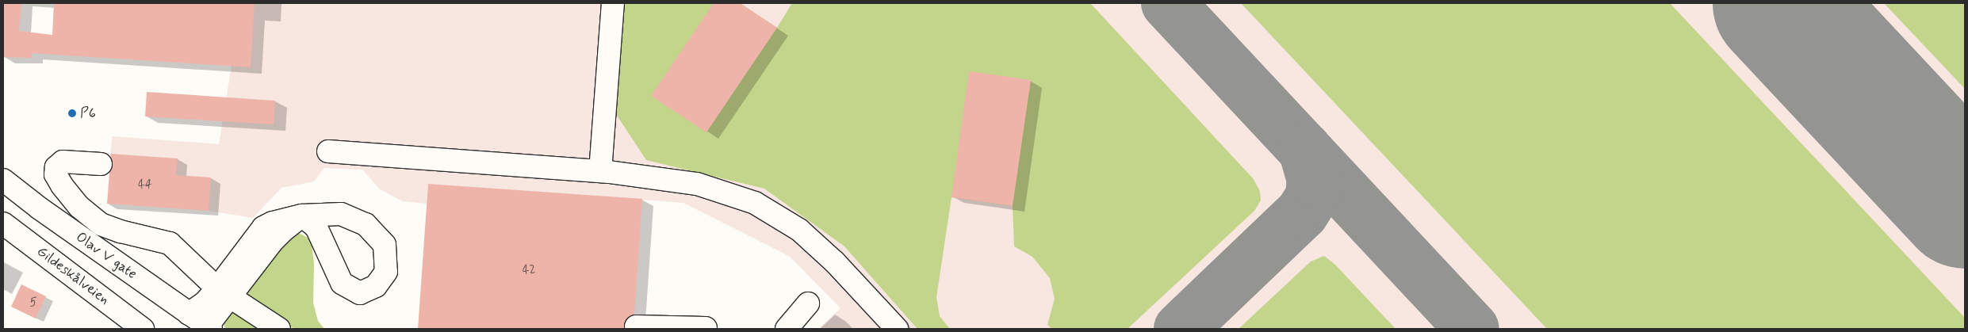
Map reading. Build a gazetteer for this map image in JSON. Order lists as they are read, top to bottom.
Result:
{
  "streets": {
    "street": ["Olav V gate", "Gildeskålveien"]
  },
  "places": ["P6"],
  "house_numbers": ["44", "42", "5"]
}
